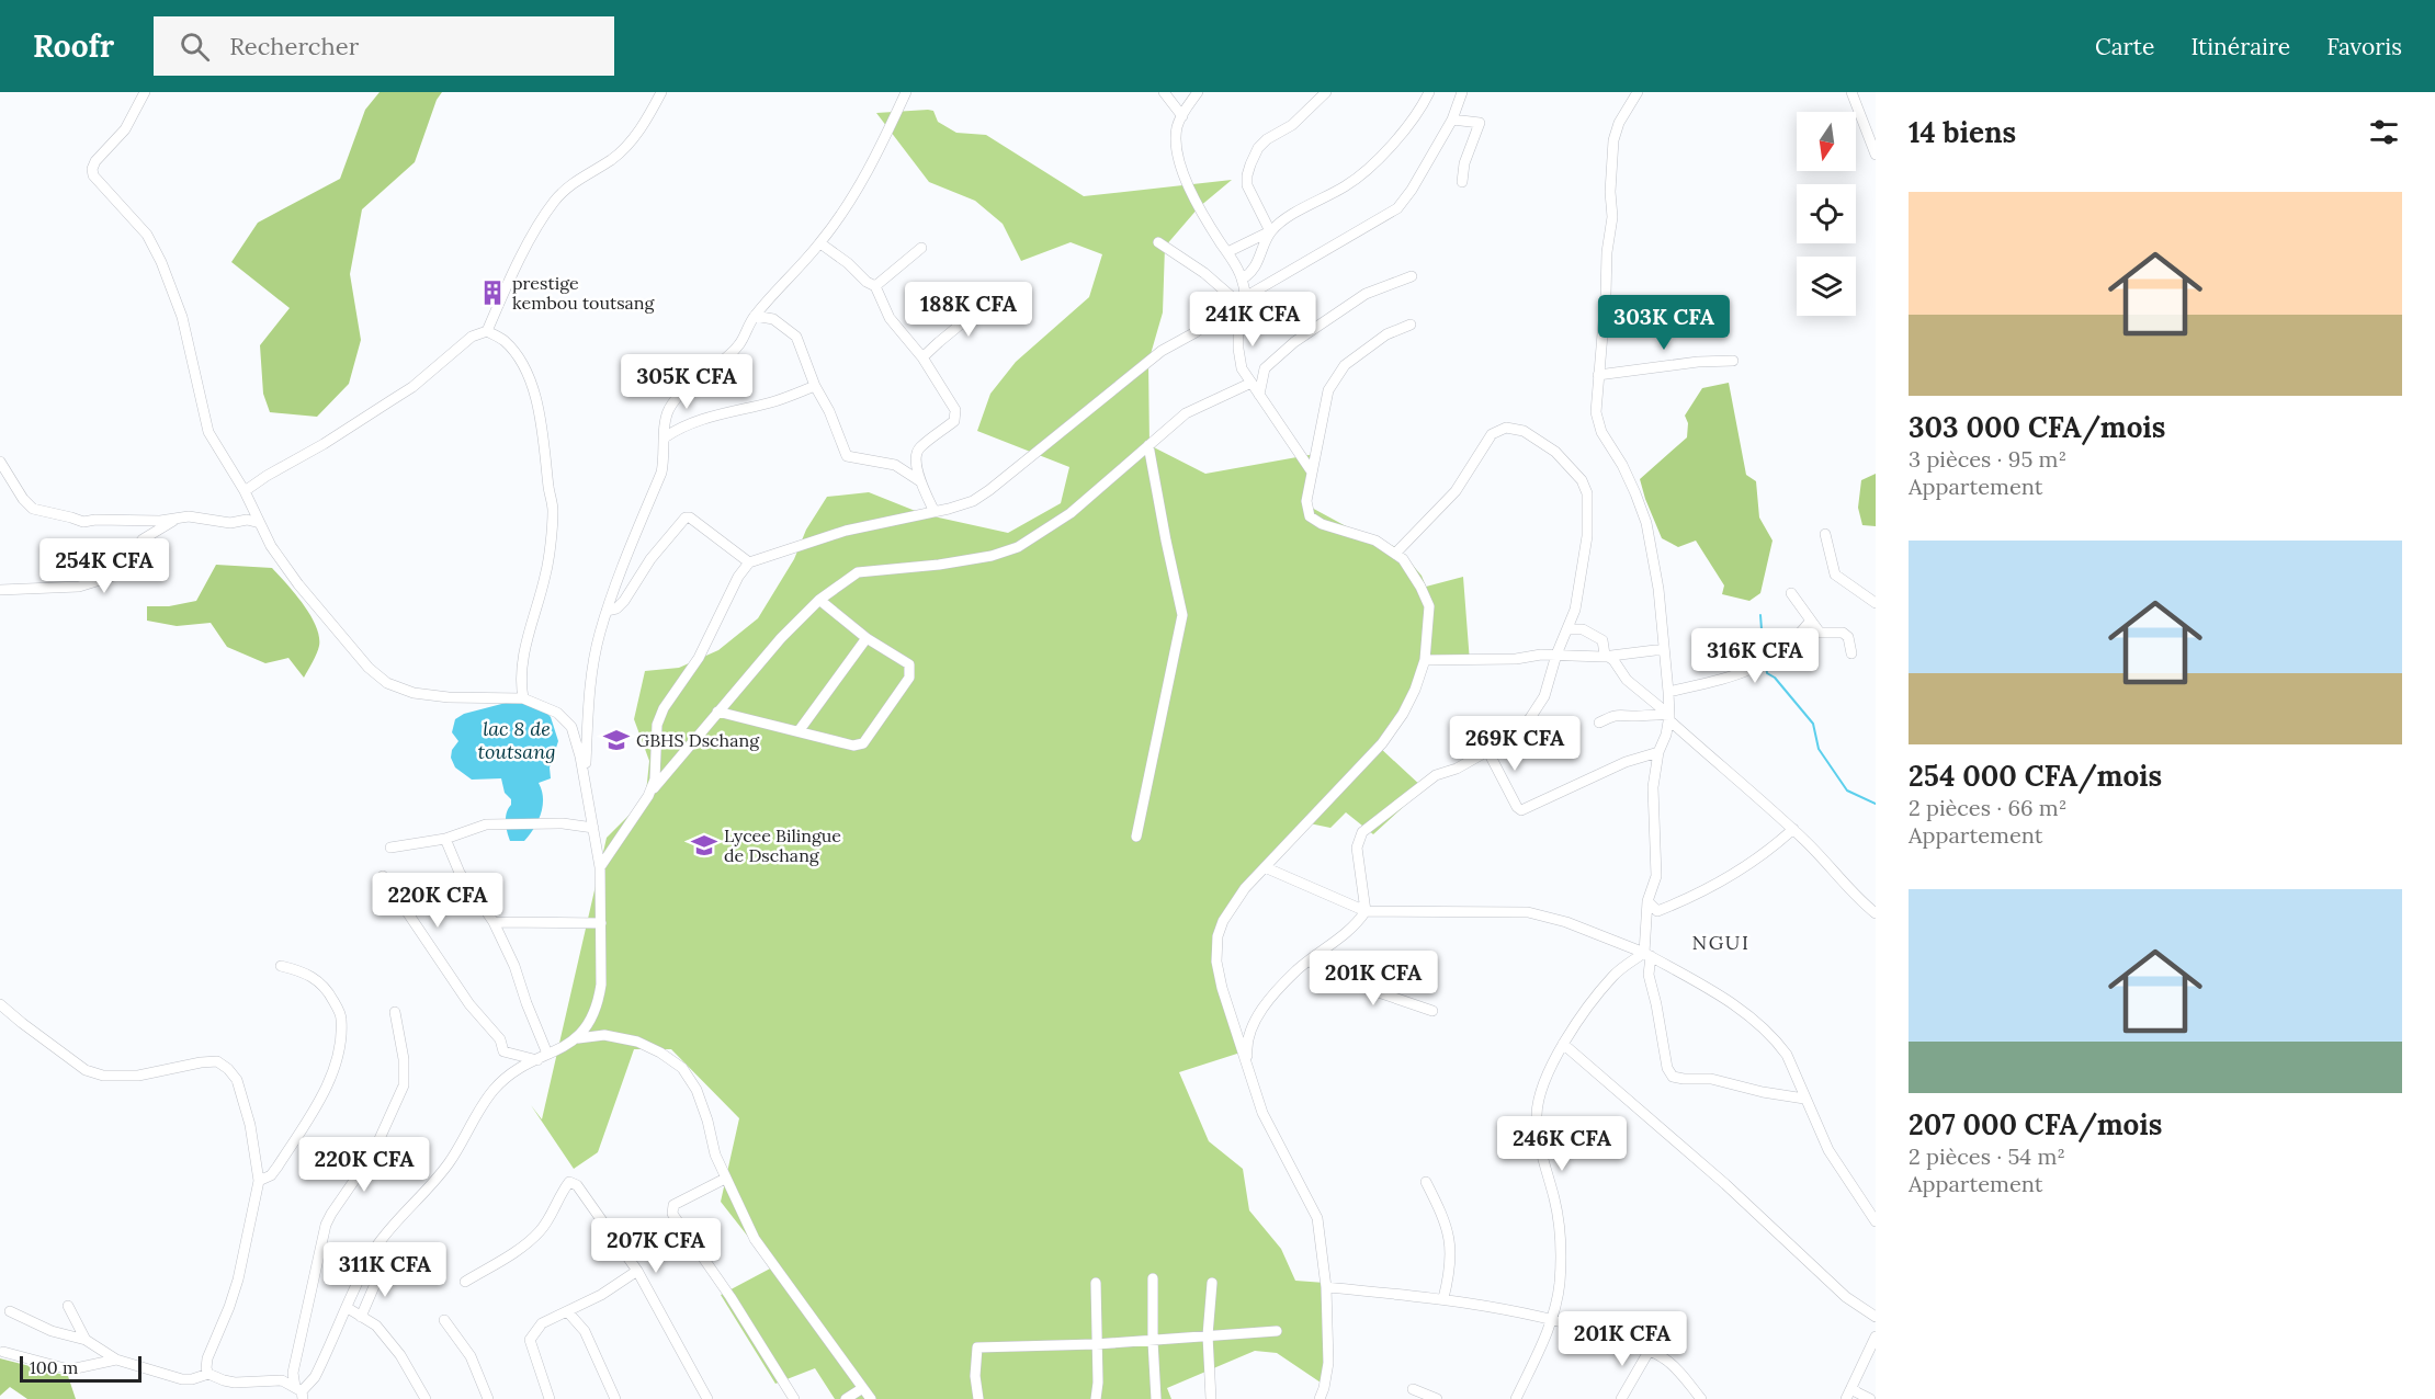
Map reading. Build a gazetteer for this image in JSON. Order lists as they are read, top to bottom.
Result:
{
  "districts": ["NGUI"],
  "water": ["lac 8 de toutsang"],
  "places": {
    "building": ["prestige kembou toutsang"],
    "school or university": ["GBHS Dschang", "Lycee Bilingue de Dschang"]
  },
  "scale_bar": "100 m",
  "north": "bottom",
  "page": {
    "header": "Roofr",
    "search": "Rechercher",
    "nav": ["Carte", "Itinéraire", "Favoris"],
    "heading": "14 biens",
    "list": [
      {
        "name": "303 000 CFA/mois",
        "note": "3 pièces · 95 m² · Appartement"
      },
      {
        "name": "254 000 CFA/mois",
        "note": "2 pièces · 66 m² · Appartement"
      },
      {
        "name": "207 000 CFA/mois",
        "note": "2 pièces · 54 m² · Appartement"
      }
    ],
    "price": [
      "188K CFA",
      "241K CFA",
      "303K CFA",
      "305K CFA",
      "254K CFA",
      "316K CFA",
      "269K CFA",
      "220K CFA",
      "201K CFA",
      "246K CFA",
      "220K CFA",
      "207K CFA",
      "311K CFA",
      "201K CFA"
    ],
    "scale": "100 m"
  }
}
